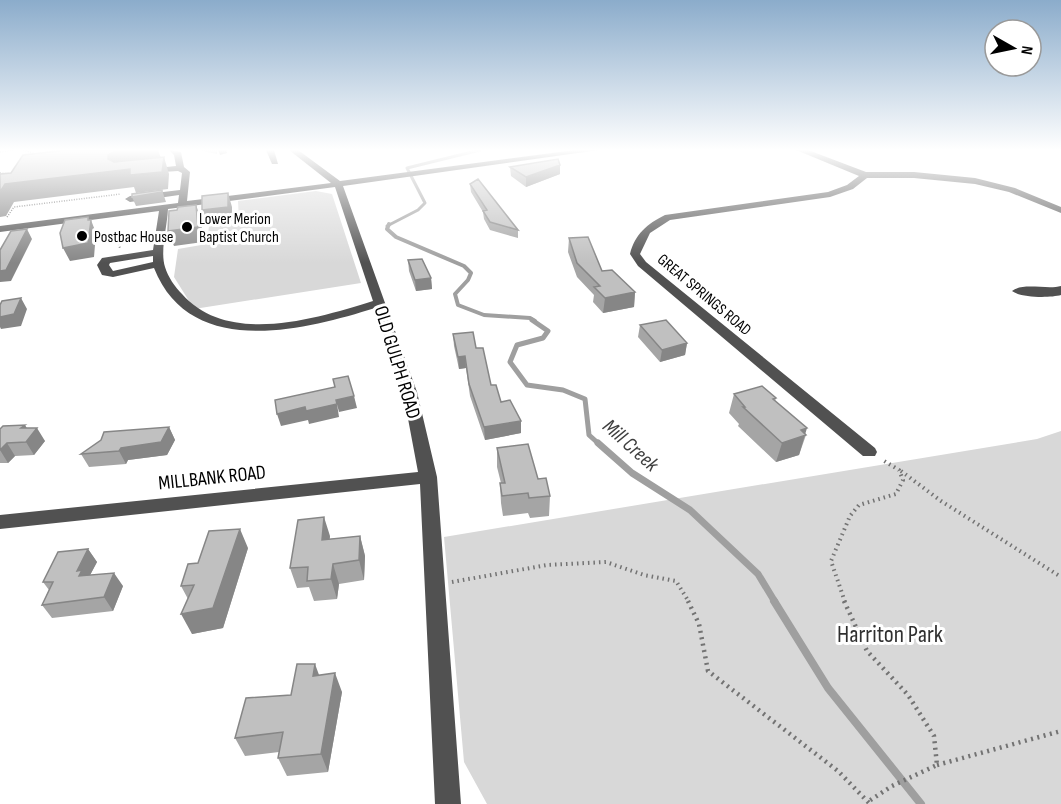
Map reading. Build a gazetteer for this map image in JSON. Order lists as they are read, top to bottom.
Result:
{
  "streets": {
    "street": ["GREAT SPRINGS ROAD", "OLD GULPH ROAD", "MILLBANK ROAD"]
  },
  "crossings": [
    ["OLD GULPH ROAD", "MILLBANK ROAD"]
  ],
  "water": ["Mill Creek"],
  "parks": ["Harriton Park"],
  "places": ["Lower Merion Baptist Church", "Postbac House"],
  "north": "right"
}
